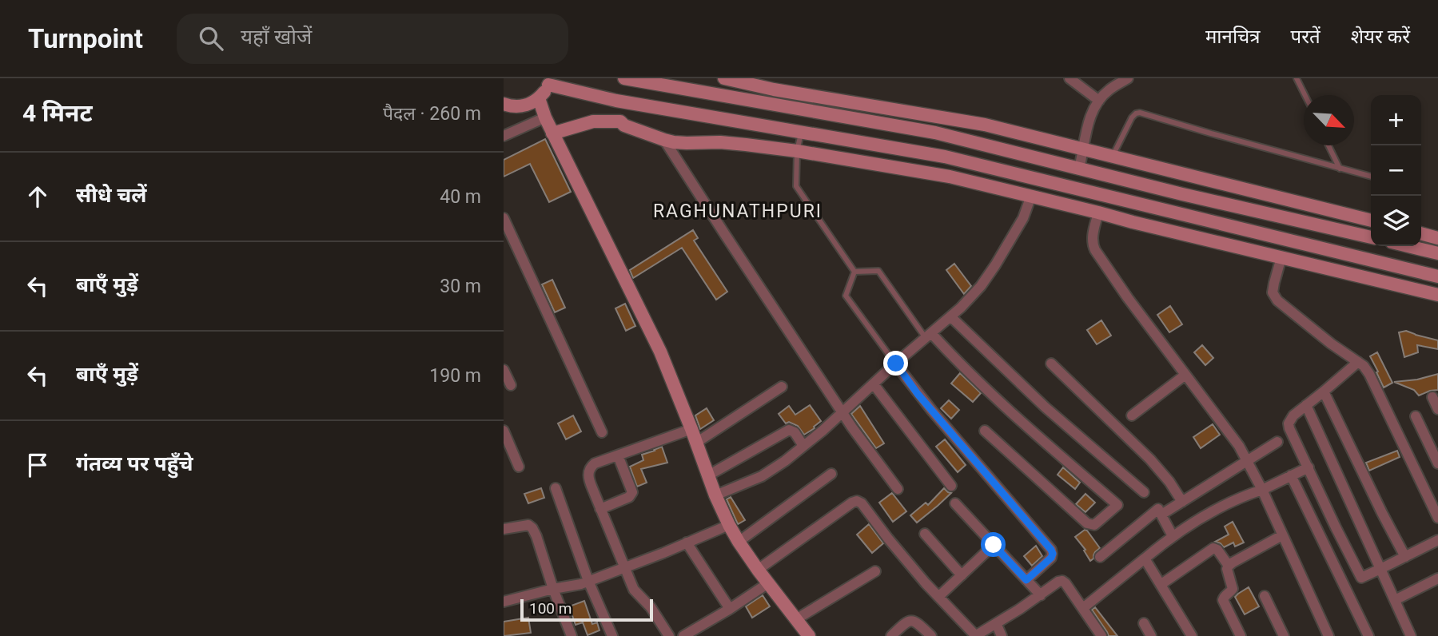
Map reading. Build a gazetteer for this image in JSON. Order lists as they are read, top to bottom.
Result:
{
  "districts": ["RAGHUNATHPURI"],
  "scale_bar": "100 m",
  "north": "bottom right",
  "page": {
    "header": "Turnpoint",
    "search": "यहाँ खोजें",
    "nav": ["मानचित्र", "परतें", "शेयर करें"],
    "heading": ["4 मिनट", "पैदल · 260 m"],
    "map_buttons": ["+", "−"],
    "list": [
      ["सीधे चलें", "40 m"],
      ["बाएँ मुड़ें", "30 m"],
      ["बाएँ मुड़ें", "190 m"],
      "गंतव्य पर पहुँचे"
    ],
    "scale": "100 m"
  }
}
